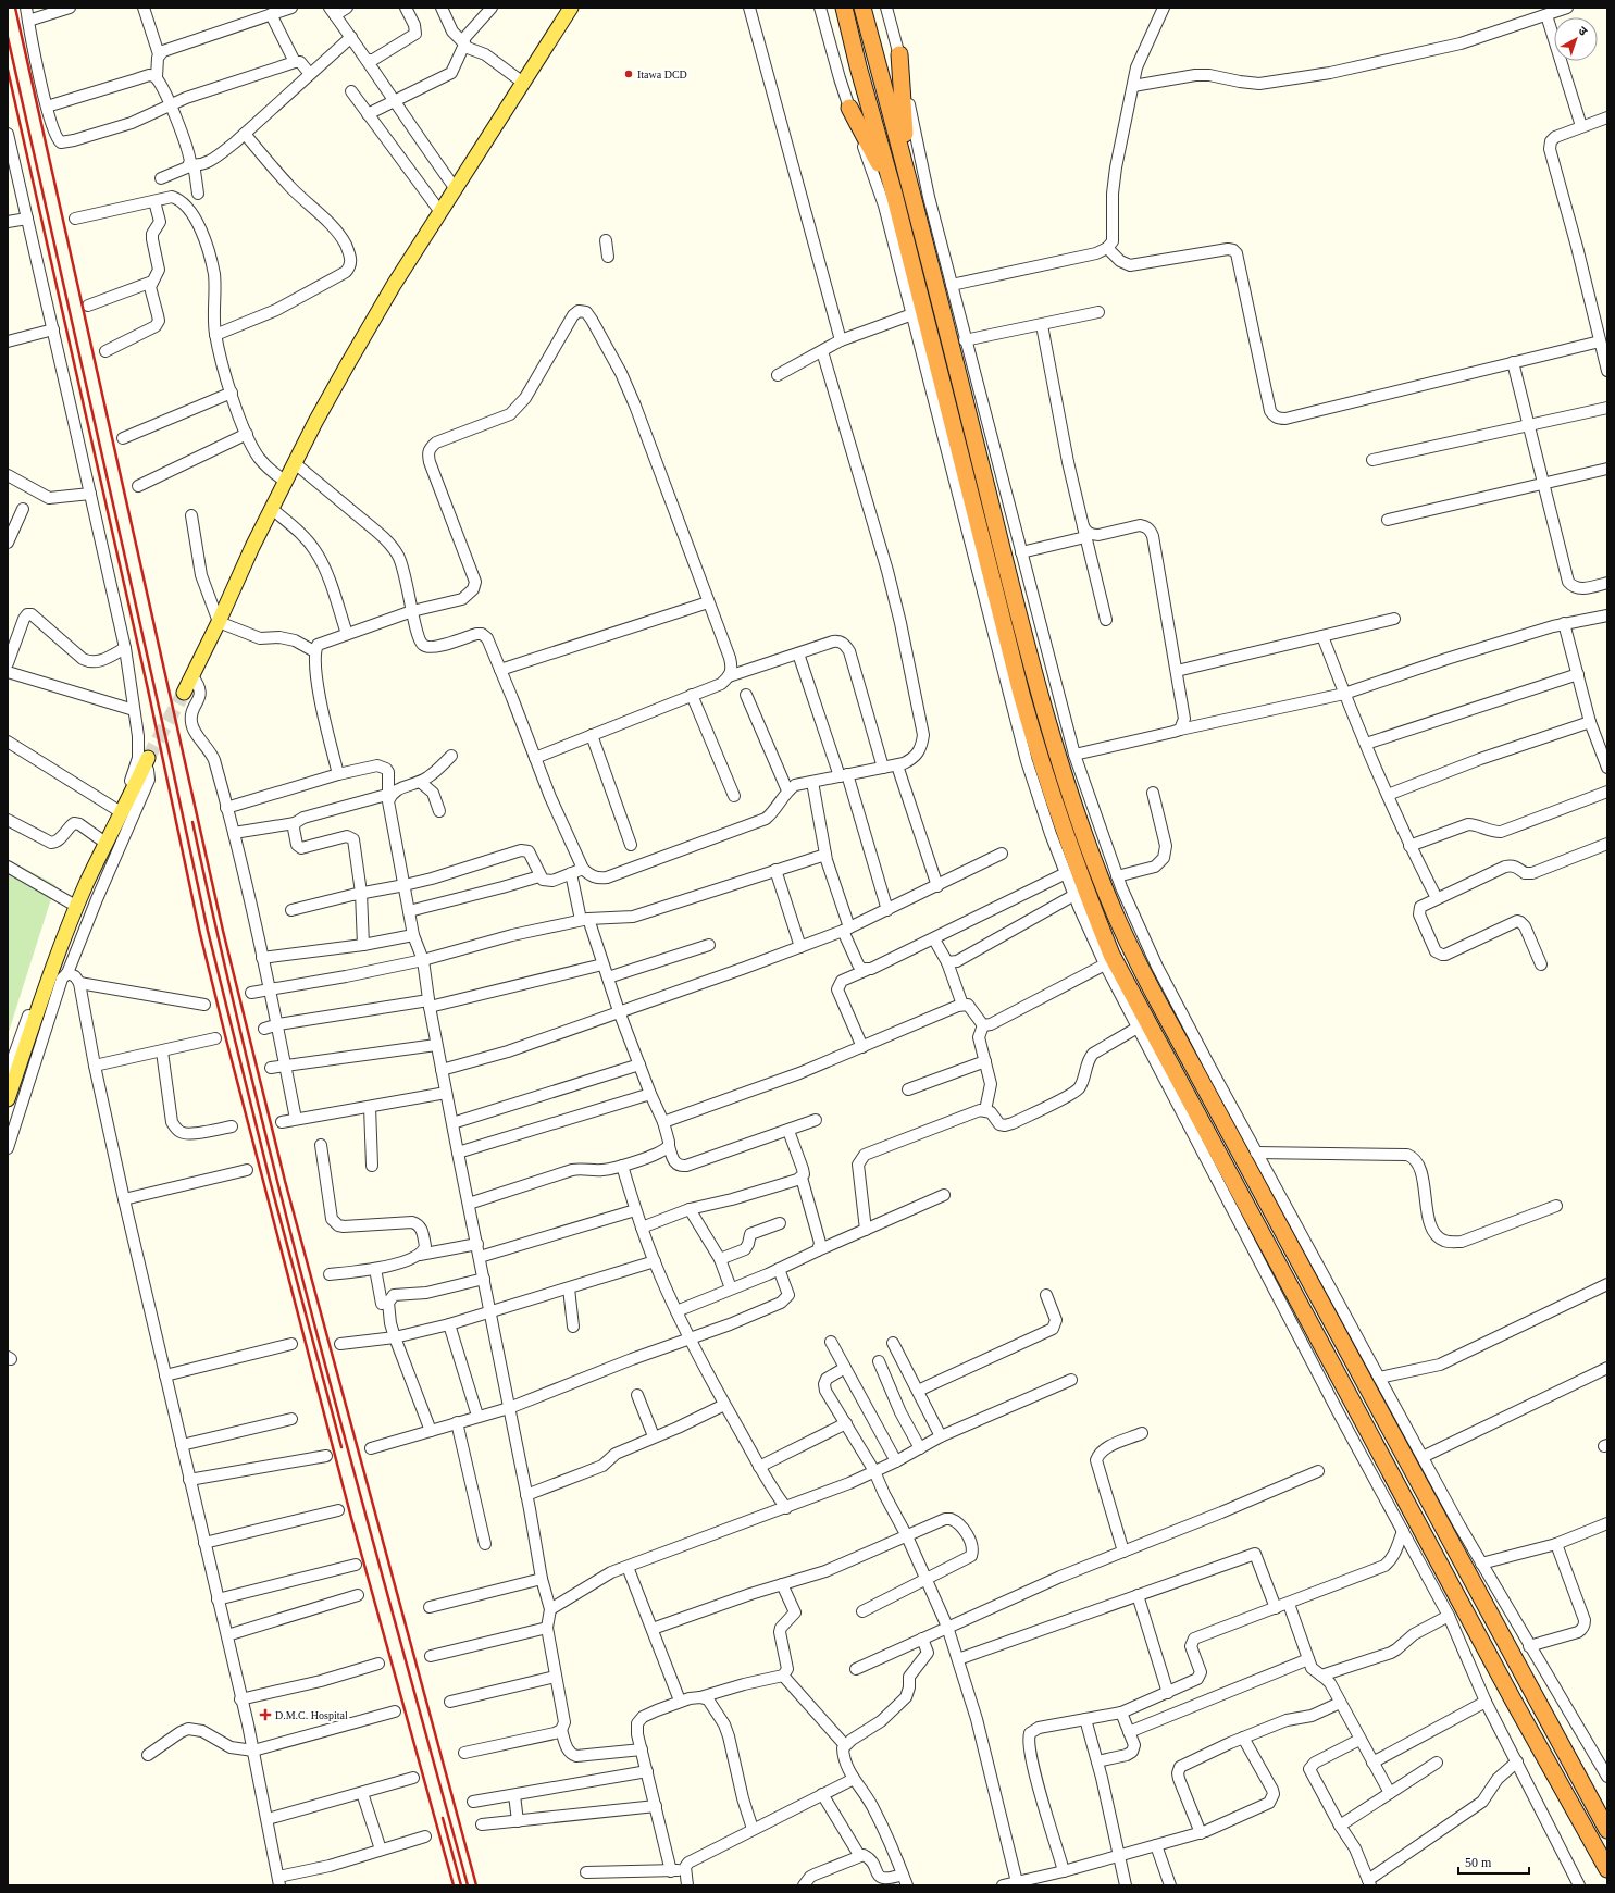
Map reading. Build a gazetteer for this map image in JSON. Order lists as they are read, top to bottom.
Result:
{
  "places": {
    "other": ["Itawa DCD"],
    "health": ["D.M.C. Hospital"]
  },
  "scale_bar": "50 m",
  "north": "top right"
}
